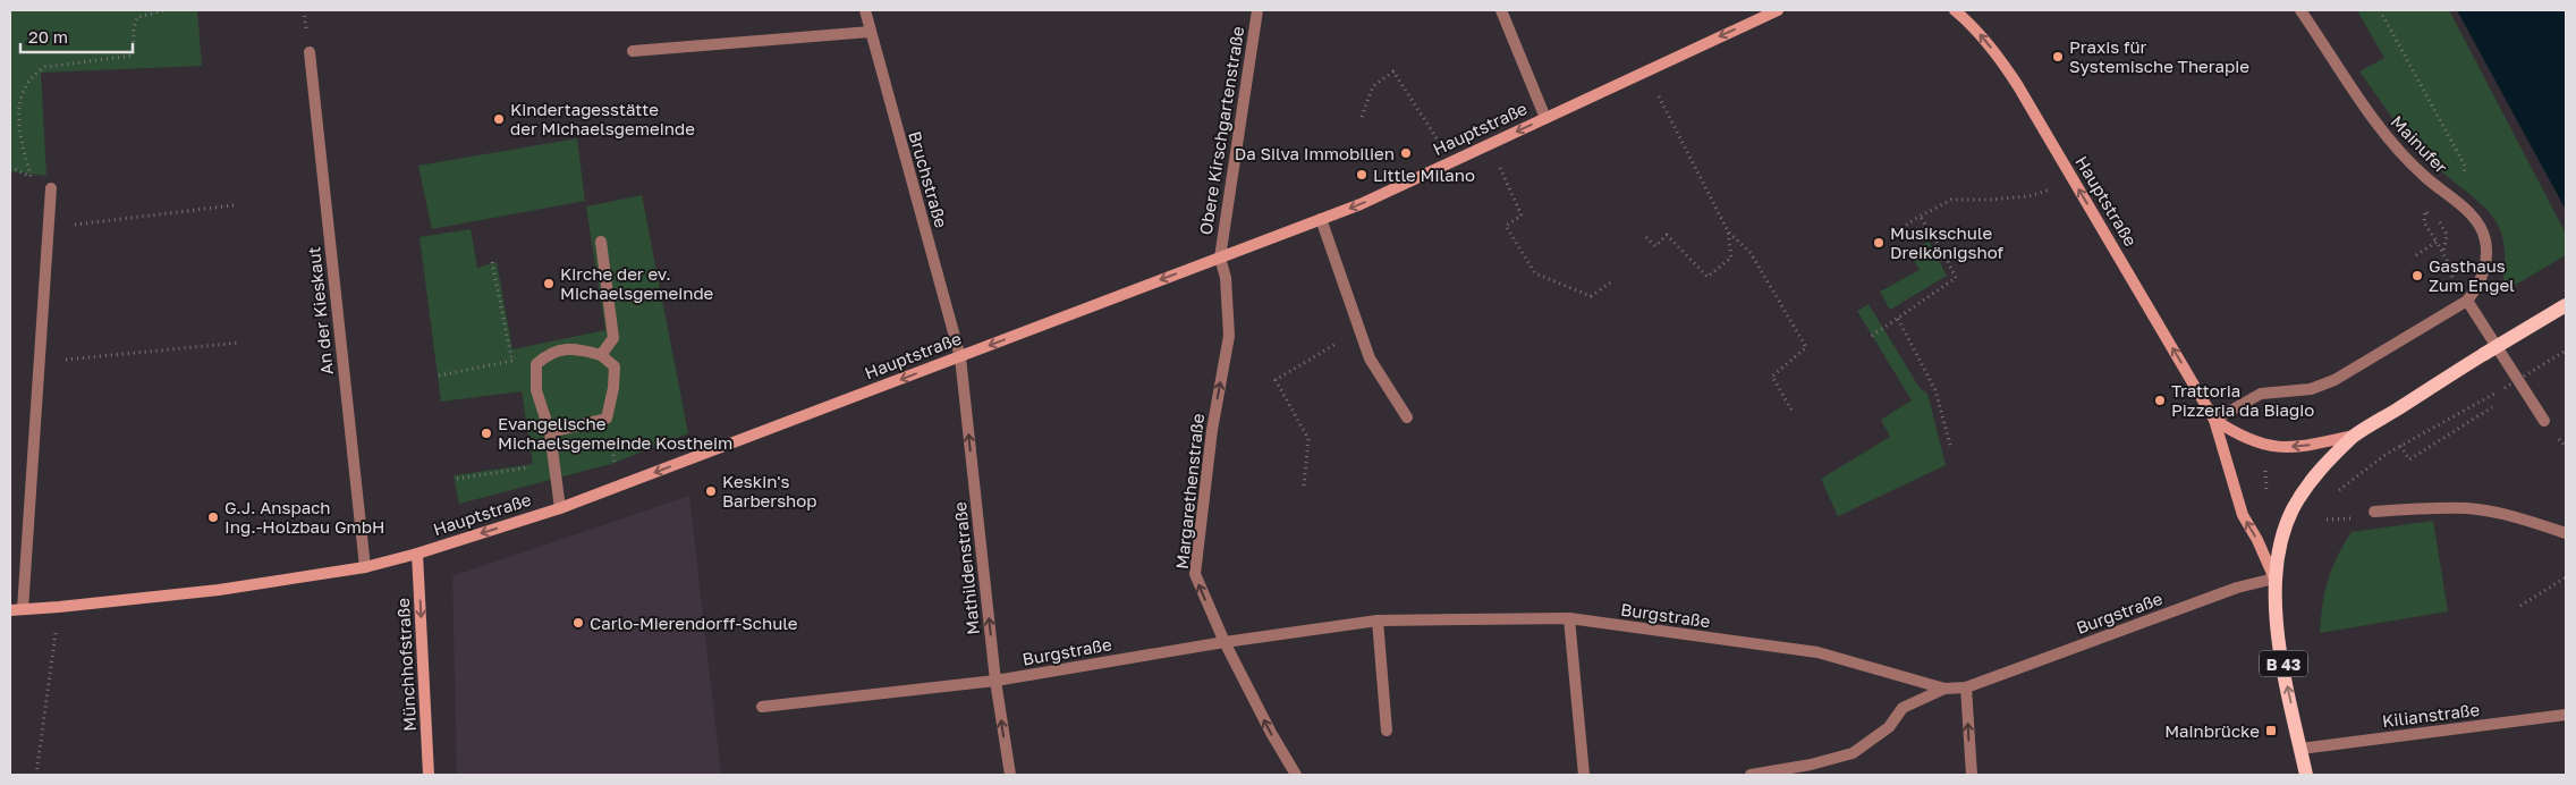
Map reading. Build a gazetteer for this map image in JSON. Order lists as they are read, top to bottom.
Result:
{
  "streets": {
    "main road": ["Hauptstraße", "B 43"],
    "street": [
      "Obere Kirschgartenstraße",
      "Mainufer",
      "Bruchstraße",
      "An der Kieskaut",
      "Margarethenstraße",
      "Mathildenstraße",
      "Burgstraße",
      "Münchhofstraße",
      "Kilianstraße"
    ]
  },
  "crossings": [
    ["Hauptstraße", "Obere Kirschgartenstraße"],
    ["Hauptstraße", "Mainufer"],
    ["Hauptstraße", "Bruchstraße"],
    ["Hauptstraße", "An der Kieskaut"],
    ["Hauptstraße", "Margarethenstraße"],
    ["Hauptstraße", "Mathildenstraße"],
    ["Hauptstraße", "Burgstraße"],
    ["Hauptstraße", "Münchhofstraße"],
    ["Hauptstraße", "Kilianstraße"],
    ["Obere Kirschgartenstraße", "Margarethenstraße"],
    ["Bruchstraße", "Mathildenstraße"],
    ["Margarethenstraße", "Burgstraße"],
    ["Mathildenstraße", "Burgstraße"]
  ],
  "one_way": ["Margarethenstraße", "Mathildenstraße", "Münchhofstraße"],
  "places": {
    "other": [
      "Praxis für Systemische Therapie",
      "Kindertagesstätte der Michaelsgemeinde",
      "Da Silva Immobilien",
      "Little Milano",
      "Musikschule Dreikönigshof",
      "Gasthaus Zum Engel",
      "Kirche der ev. Michaelsgemeinde",
      "Trattoria Pizzeria da Biagio",
      "Evangelische Michaelsgemeinde Kostheim",
      "Keskin's Barbershop",
      "G.J. Anspach Ing.-Holzbau GmbH",
      "Carlo-Mierendorff-Schule"
    ],
    "transit": ["Mainbrücke"]
  },
  "scale_bar": "20 m"
}
